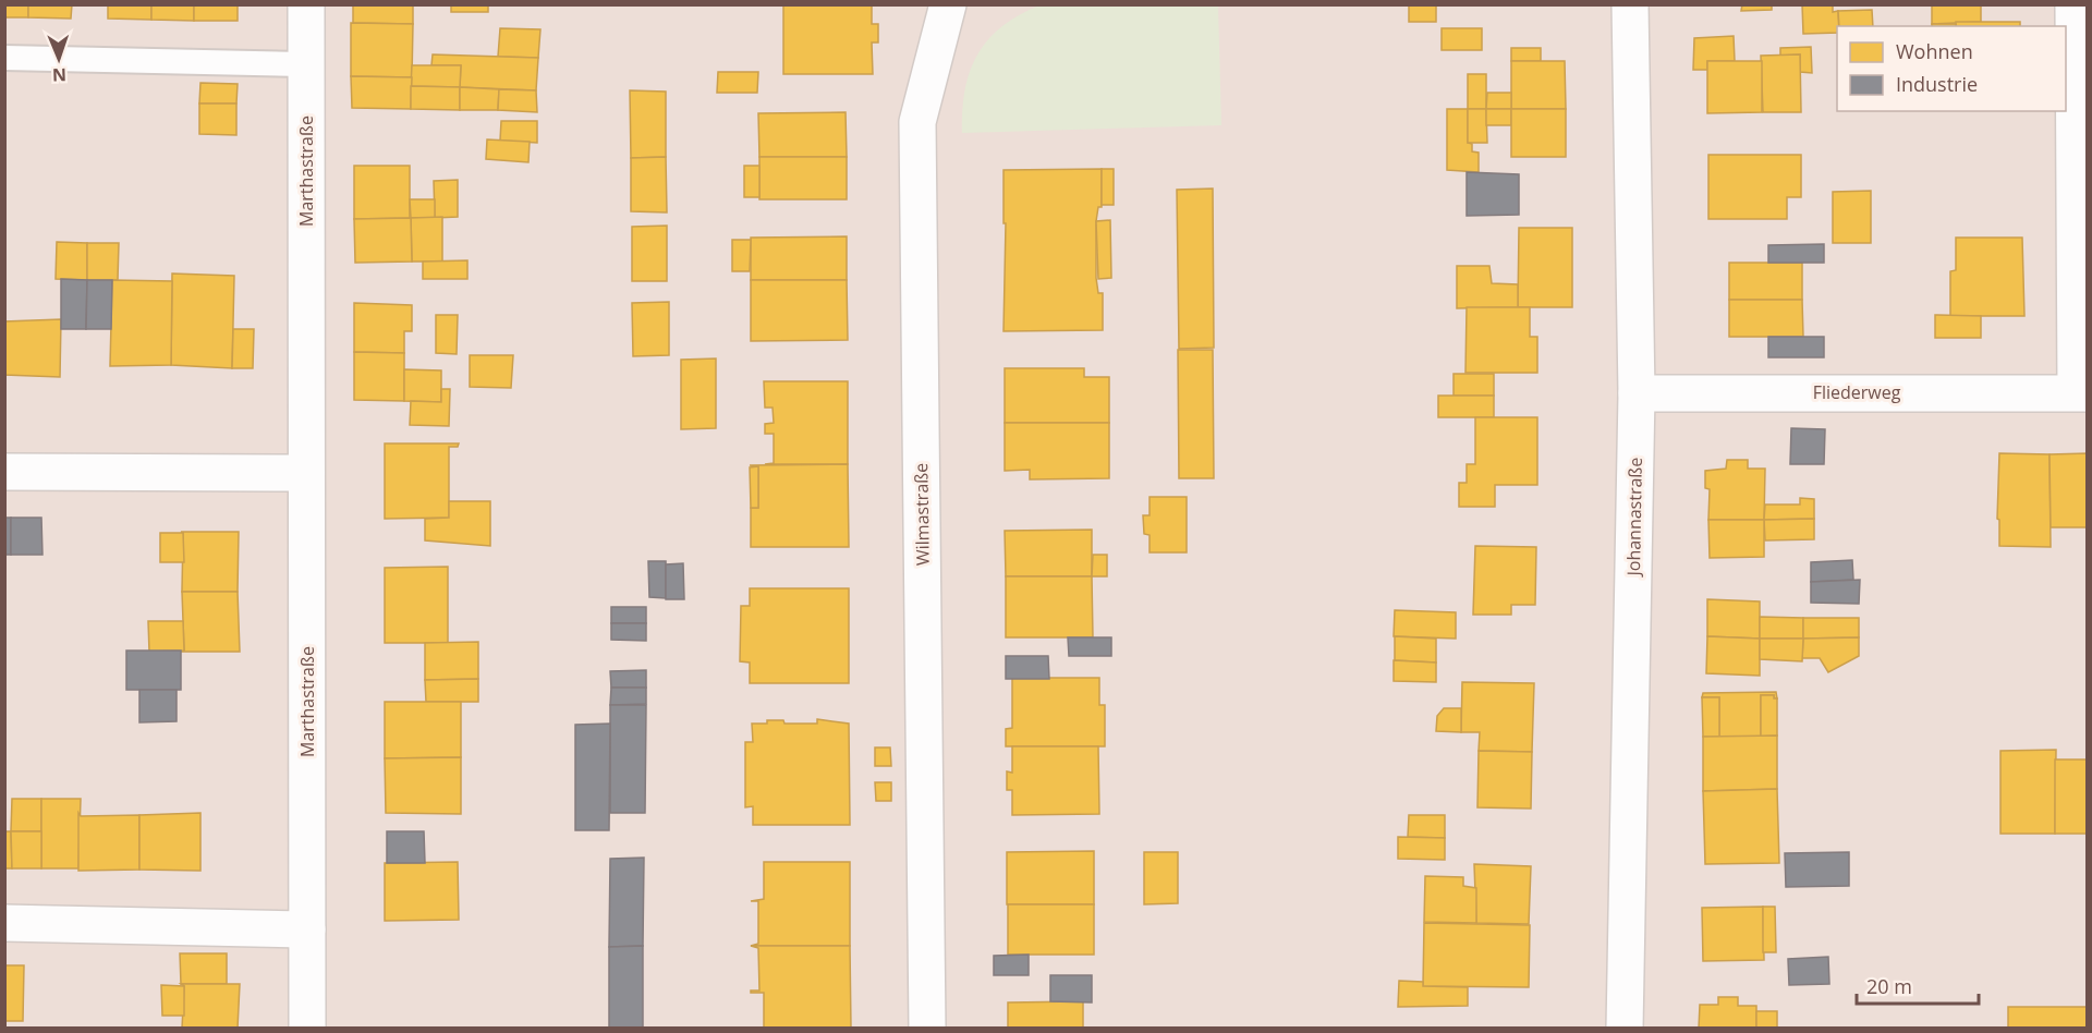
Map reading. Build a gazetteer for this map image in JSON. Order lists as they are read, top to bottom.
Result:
{
  "streets": {
    "street": [
      "Marthastraße",
      "Fliederweg",
      "Wilmastraße",
      "Johannastraße"
    ]
  },
  "crossings": [
    ["Fliederweg", "Johannastraße"]
  ],
  "legend": ["Wohnen", "Industrie"],
  "scale_bar": "20 m",
  "north": "bottom"
}
